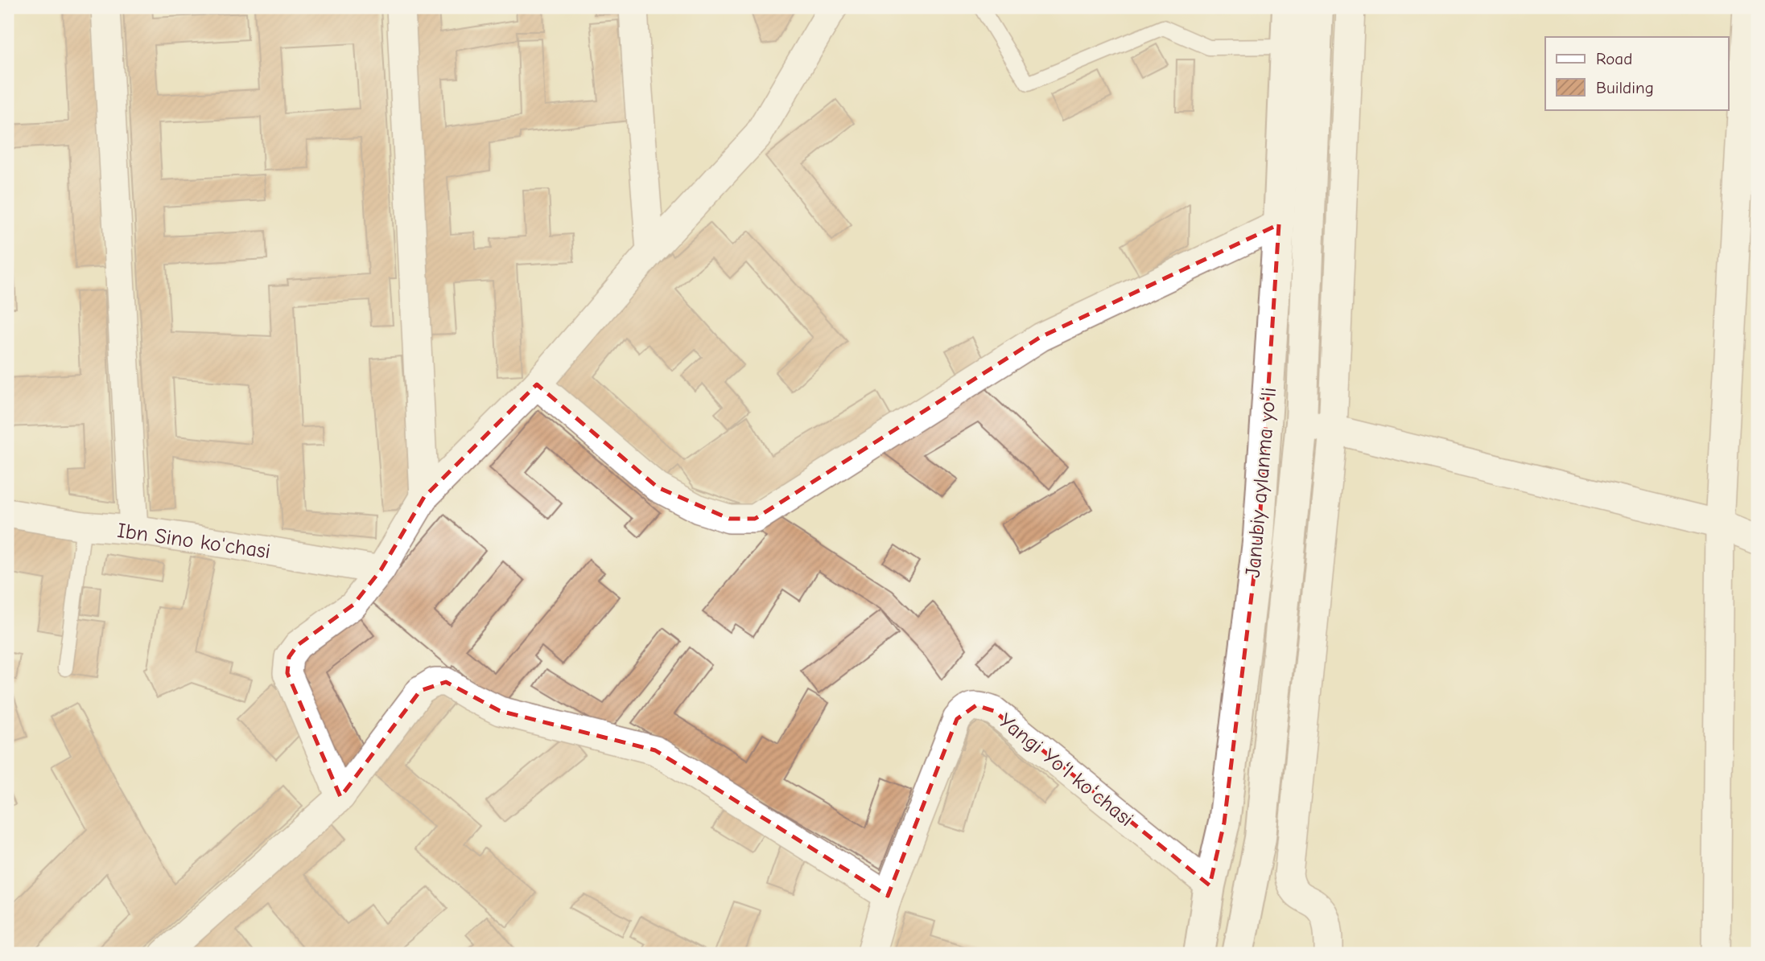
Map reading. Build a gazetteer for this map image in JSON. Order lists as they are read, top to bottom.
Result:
{
  "streets": {
    "highway": ["Janubiy aylanma yoʻli"],
    "street": ["Ibn Sino ko'chasi", "Yangi Yoʻl koʻchasi"]
  },
  "crossings": [
    ["Janubiy aylanma yoʻli", "Yangi Yoʻl koʻchasi"]
  ],
  "legend": ["Road", "Building"]
}
